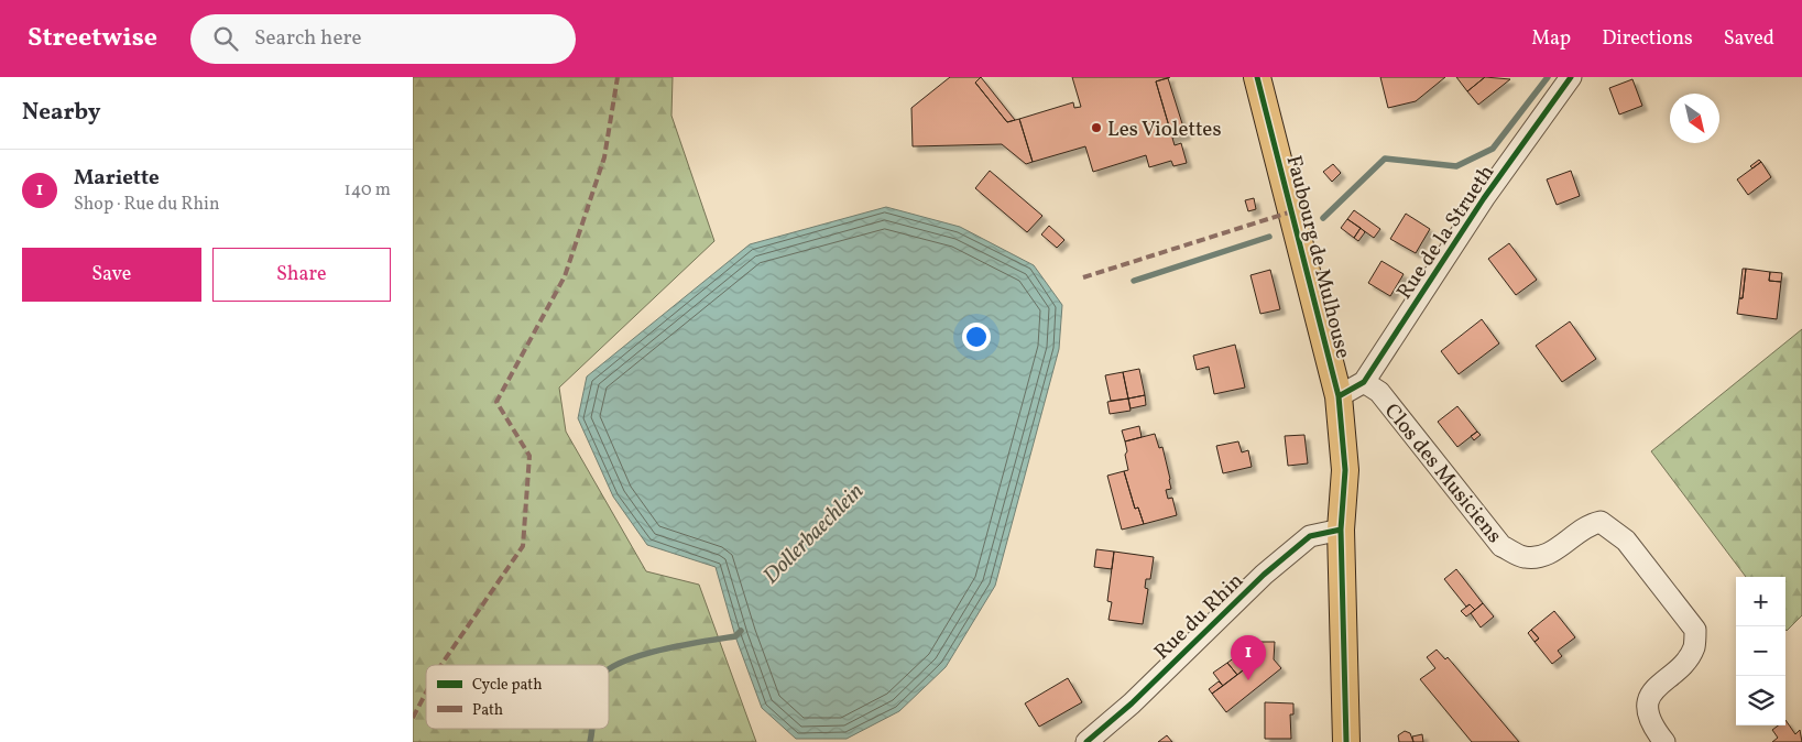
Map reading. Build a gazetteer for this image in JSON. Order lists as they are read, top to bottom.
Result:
{
  "streets": {
    "main road": ["Faubourg de Mulhouse"],
    "street": ["Rue de la Strueth", "Clos des Musiciens", "Rue du Rhin"]
  },
  "crossings": [
    ["Rue de la Strueth", "Faubourg de Mulhouse"],
    ["Rue de la Strueth", "Clos des Musiciens"],
    ["Faubourg de Mulhouse", "Rue du Rhin"]
  ],
  "water": ["Dollerbaechlein"],
  "places": ["Les Violettes"],
  "legend": ["Cycle path", "Path"],
  "north": "bottom right",
  "page": {
    "header": "Streetwise",
    "search": "Search here",
    "nav": ["Map", "Directions", "Saved"],
    "heading": "Nearby",
    "list": [
      {
        "mark": "1",
        "name": "Mariette",
        "note": "Shop · Rue du Rhin",
        "value": "140 m"
      }
    ],
    "buttons": ["Save", "Share"],
    "map_buttons": ["+", "−"],
    "pins": "1"
  }
}
